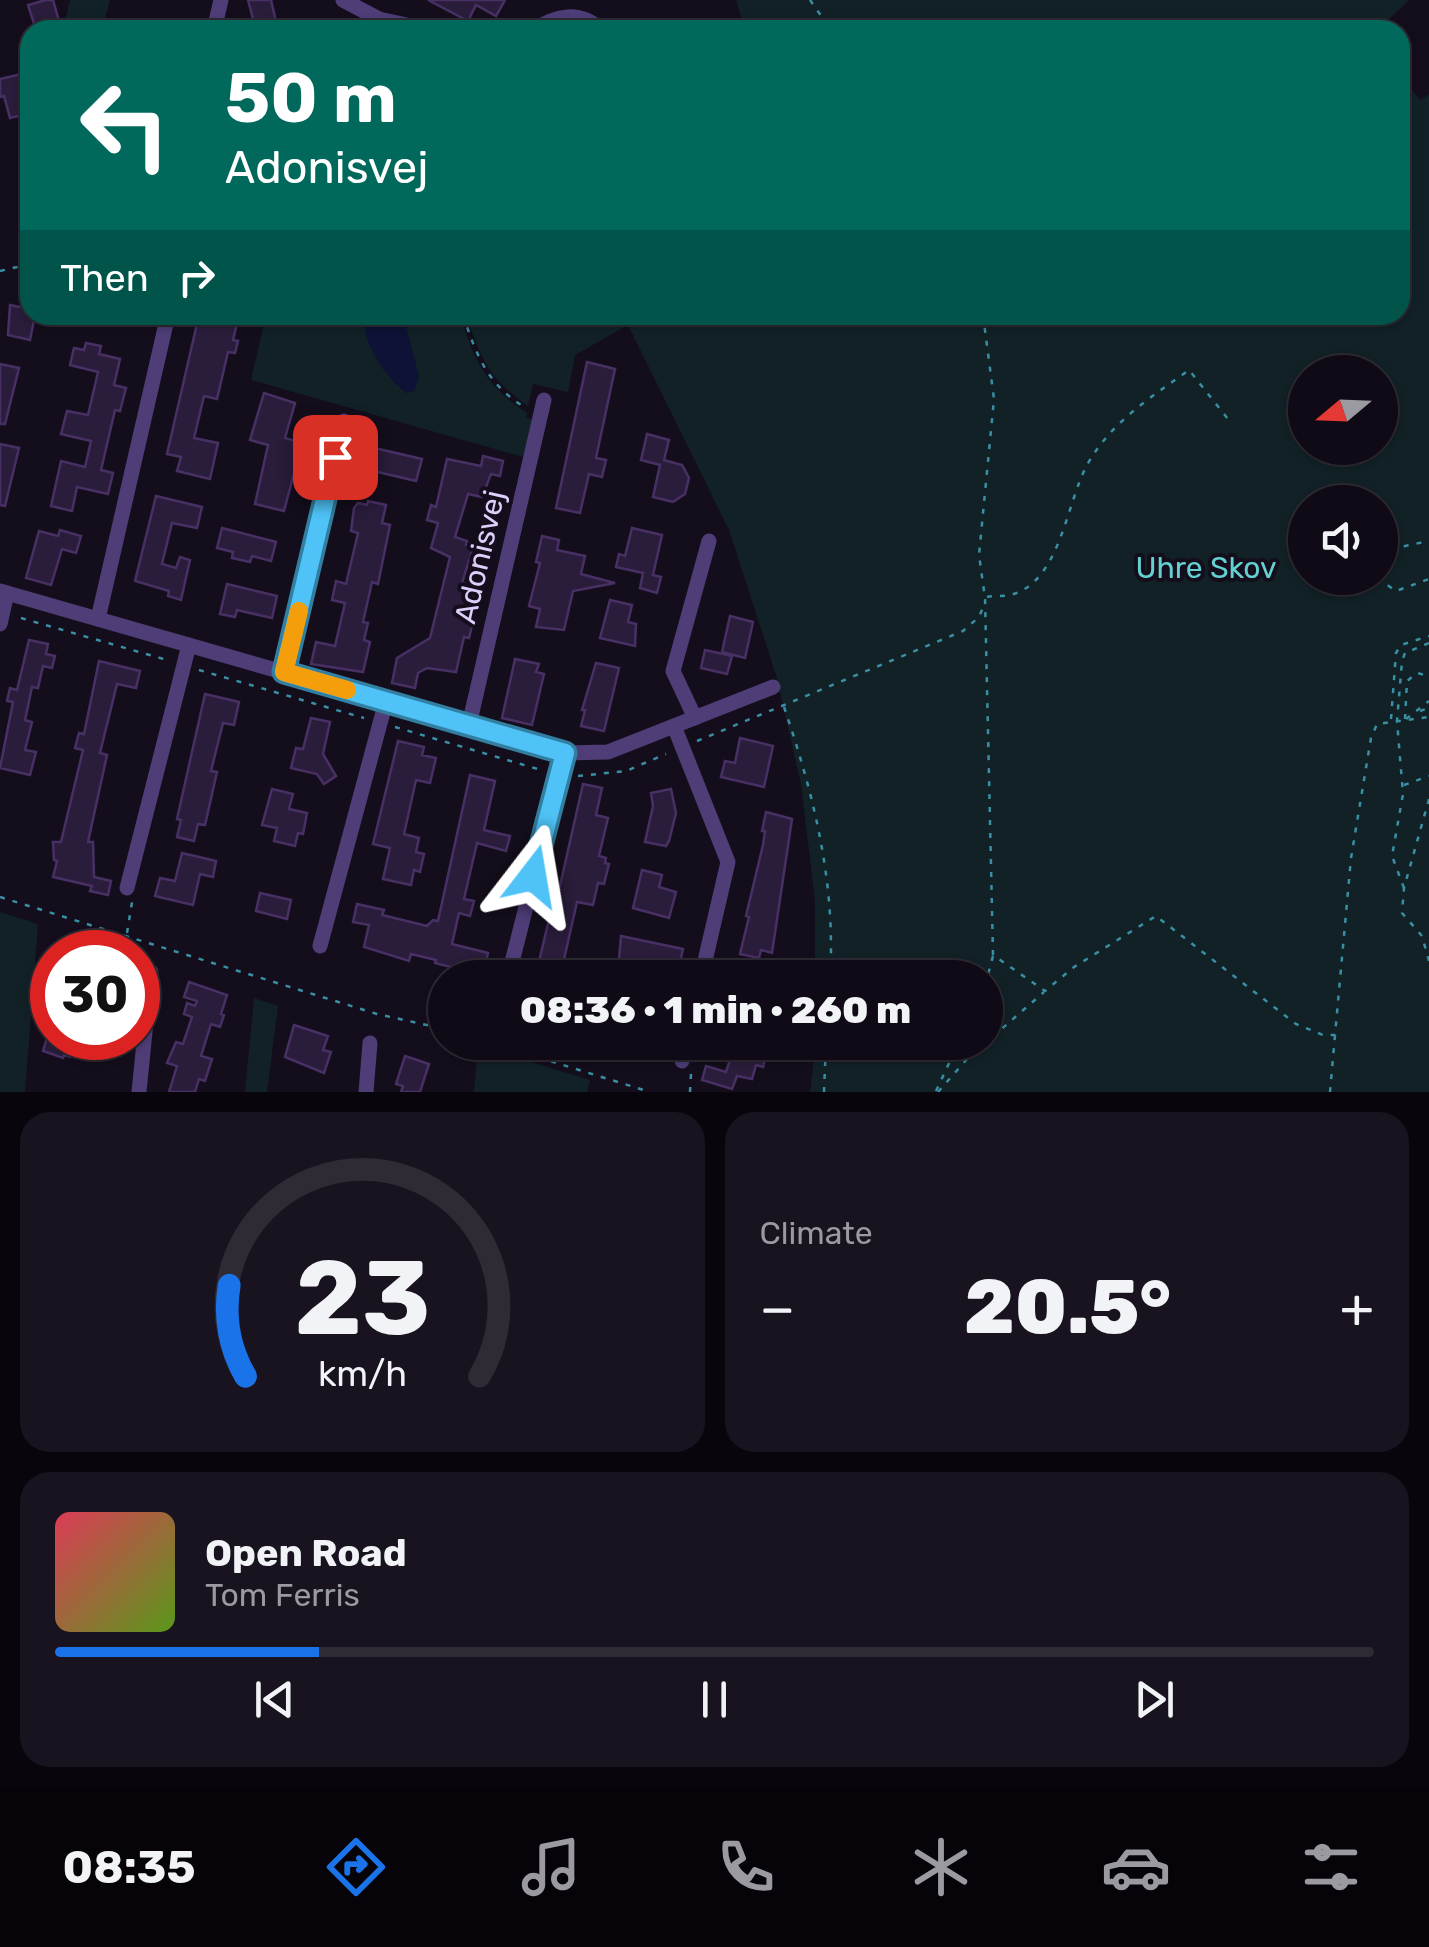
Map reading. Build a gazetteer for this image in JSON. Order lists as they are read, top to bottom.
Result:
{
  "streets": {
    "street": ["Adonisvej"]
  },
  "parks": ["Uhre Skov"],
  "north": "left",
  "page": {
    "turn": ["50 m", "Adonisvej"],
    "then": "Then",
    "limit": "30",
    "trip": "08:36 · 1 min · 260 m",
    "tile": "Climate",
    "heat": ["−", "20.5°", "+"],
    "song": ["Open Road", "Tom Ferris"],
    "tabs": "08:35",
    "gauge": ["23", "km/h"]
  }
}
